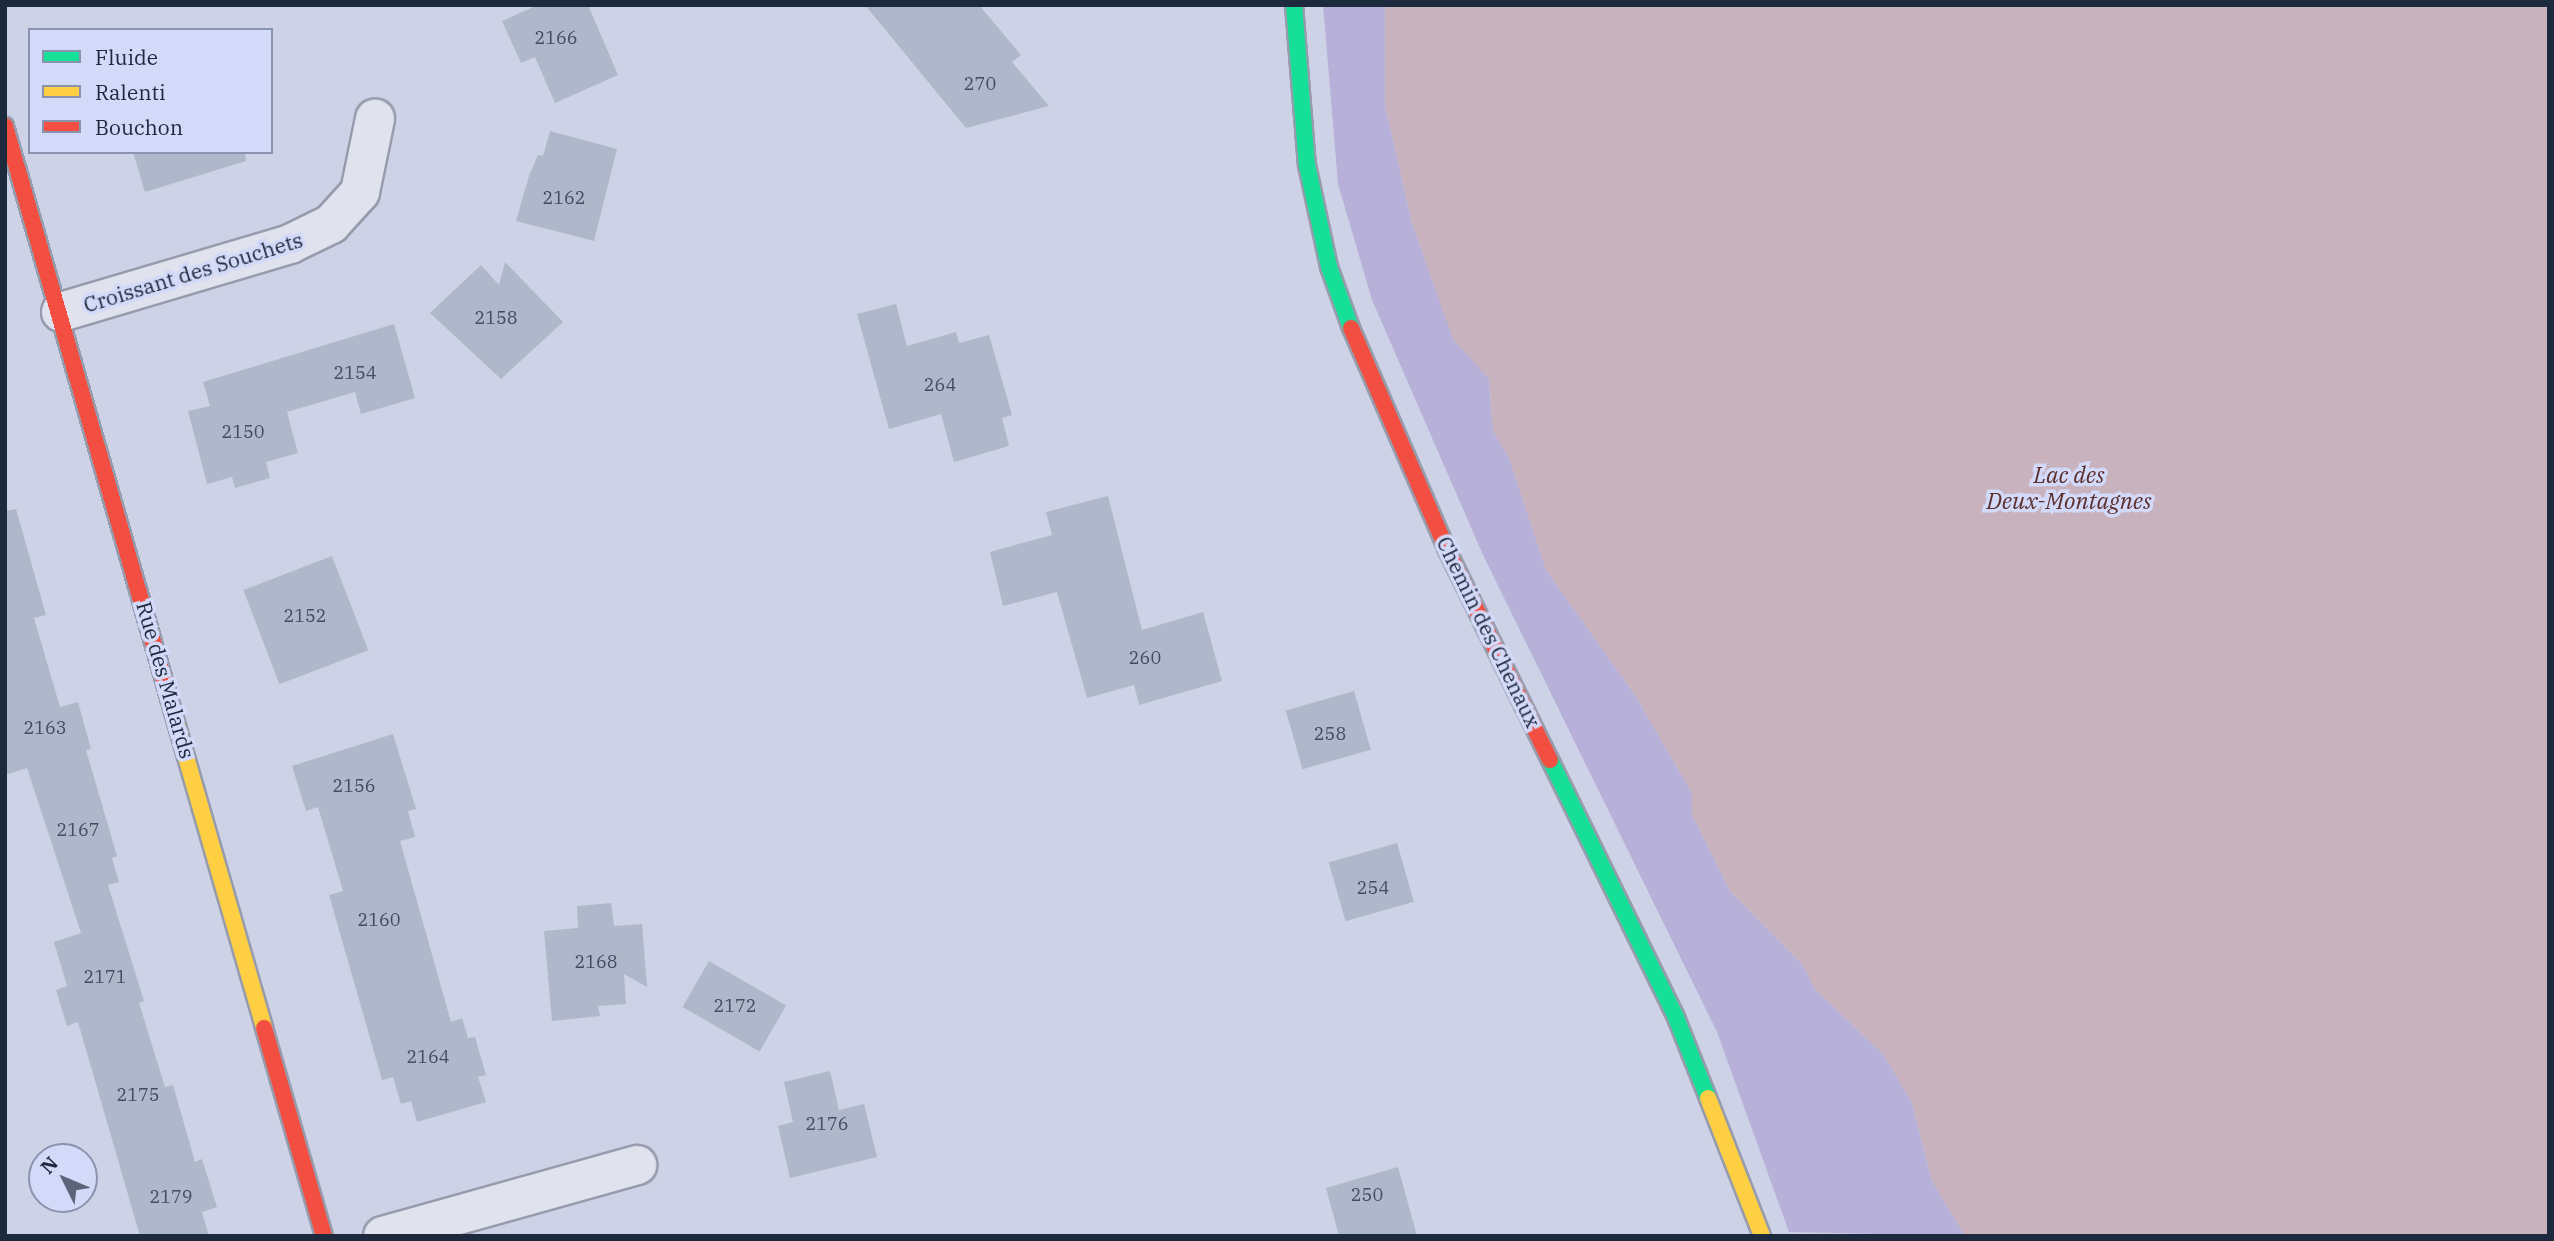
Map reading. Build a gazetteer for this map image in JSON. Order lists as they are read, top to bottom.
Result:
{
  "streets": {
    "street": ["Croissant des Souchets", "Chemin des Chenaux", "Rue des Malards"]
  },
  "crossings": [
    ["Croissant des Souchets", "Rue des Malards"]
  ],
  "water": ["Lac des Deux-Montagnes"],
  "house_numbers": [
    "2166",
    "270",
    "2162",
    "2158",
    "2154",
    "264",
    "2150",
    "2152",
    "260",
    "2163",
    "258",
    "2156",
    "2167",
    "254",
    "2160",
    "2168",
    "2171",
    "2172",
    "2164",
    "2175",
    "2176",
    "250",
    "2179"
  ],
  "legend": ["Fluide", "Ralenti", "Bouchon"],
  "north": "top left"
}
